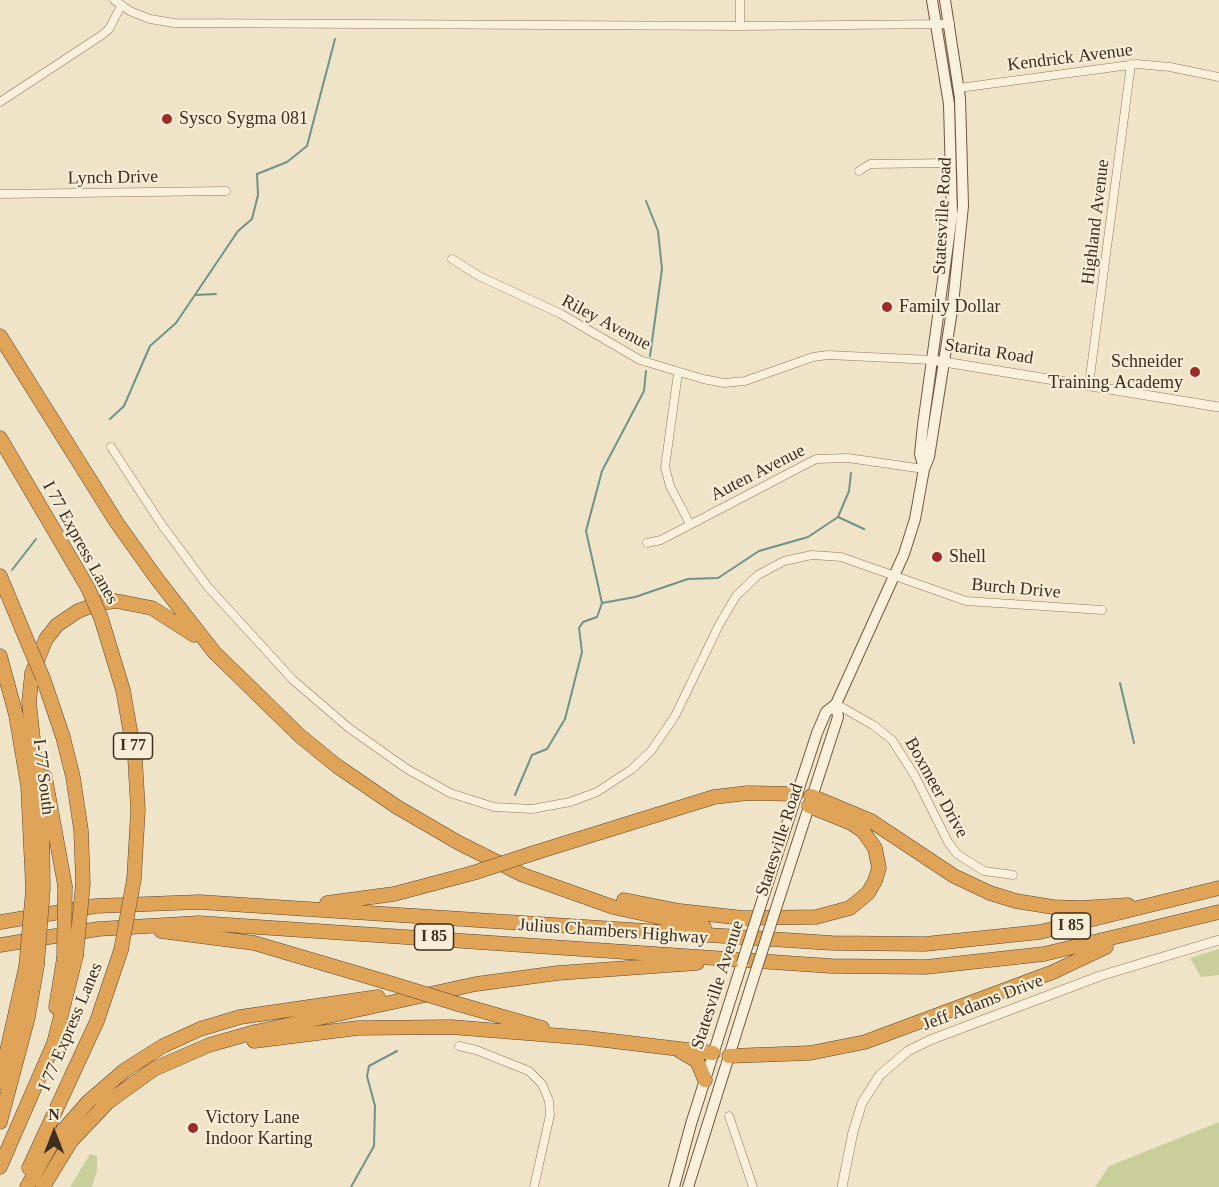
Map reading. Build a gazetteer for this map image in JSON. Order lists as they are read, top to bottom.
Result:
{
  "streets": {
    "highway": [
      "I 77 Express Lanes",
      "I 77",
      "I-77 South",
      "I 85",
      "Julius Chambers Highway"
    ],
    "main road": ["Statesville Road", "Statesville Avenue"],
    "street": [
      "Kendrick Avenue",
      "Lynch Drive",
      "Highland Avenue",
      "Riley Avenue",
      "Starita Road",
      "Auten Avenue",
      "Burch Drive",
      "Boxmeer Drive",
      "Jeff Adams Drive"
    ]
  },
  "crossings": [
    ["Kendrick Avenue", "Statesville Road"],
    ["Kendrick Avenue", "Highland Avenue"],
    ["Statesville Road", "Riley Avenue"],
    ["Statesville Road", "Starita Road"],
    ["Statesville Road", "Auten Avenue"],
    ["Statesville Road", "Burch Drive"],
    ["Statesville Road", "Boxmeer Drive"],
    ["Statesville Road", "Statesville Avenue"],
    ["Highland Avenue", "Starita Road"],
    ["Riley Avenue", "Starita Road"]
  ],
  "places": [
    "Sysco Sygma 081",
    "Family Dollar",
    "Schneider Training Academy",
    "Shell",
    "Victory Lane Indoor Karting"
  ],
  "north": "top"
}
